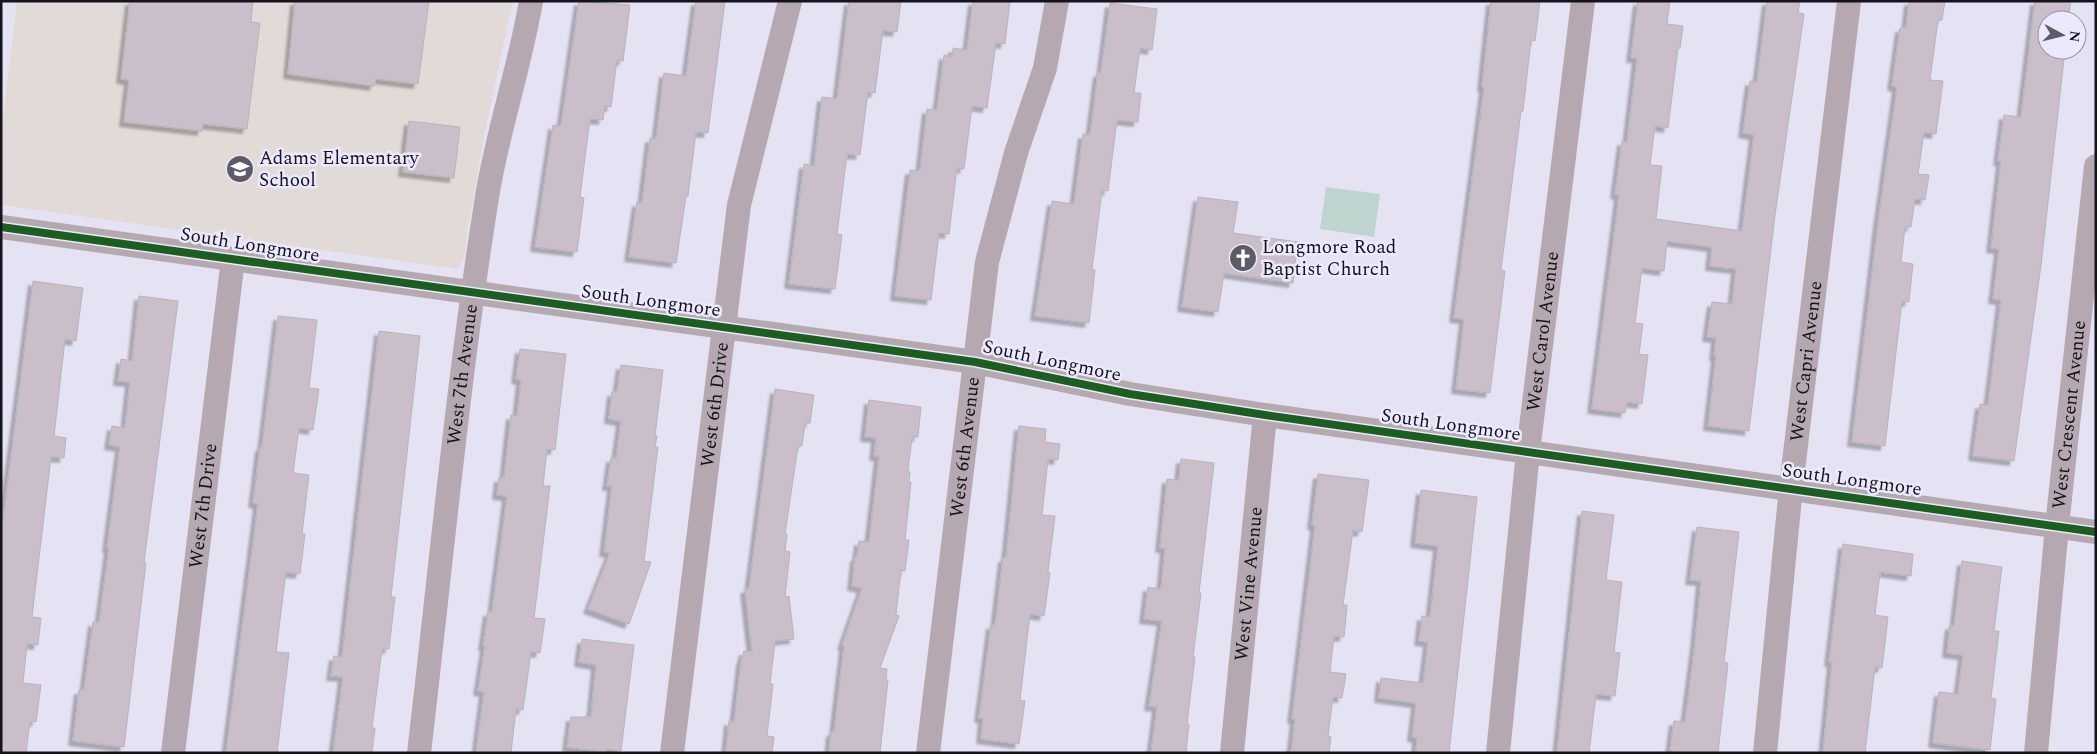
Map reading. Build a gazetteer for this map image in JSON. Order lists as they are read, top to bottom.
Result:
{
  "streets": {
    "street": [
      "South Longmore",
      "West Carol Avenue",
      "West Capri Avenue",
      "West 7th Avenue",
      "West 6th Drive",
      "West Crescent Avenue",
      "West 6th Avenue",
      "West 7th Drive",
      "West Vine Avenue"
    ]
  },
  "crossings": [
    ["South Longmore", "West Carol Avenue"],
    ["South Longmore", "West Capri Avenue"],
    ["South Longmore", "West 7th Avenue"],
    ["South Longmore", "West 6th Drive"],
    ["South Longmore", "West Crescent Avenue"],
    ["South Longmore", "West 6th Avenue"],
    ["South Longmore", "West 7th Drive"],
    ["South Longmore", "West Vine Avenue"]
  ],
  "places": {
    "school or university": ["Adams Elementary School"],
    "church": ["Longmore Road Baptist Church"]
  },
  "north": "right"
}
